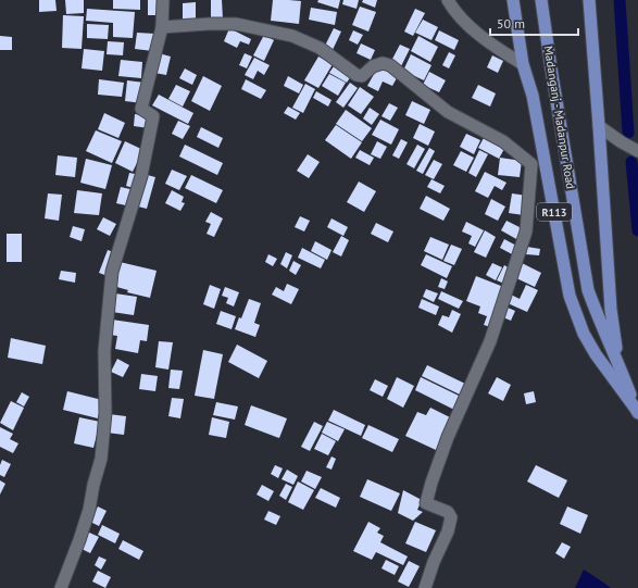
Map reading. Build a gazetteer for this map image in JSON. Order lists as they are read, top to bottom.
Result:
{
  "streets": {
    "main road": ["Madanganj - Madanpur Road", "R113"]
  },
  "scale_bar": "50 m"
}
